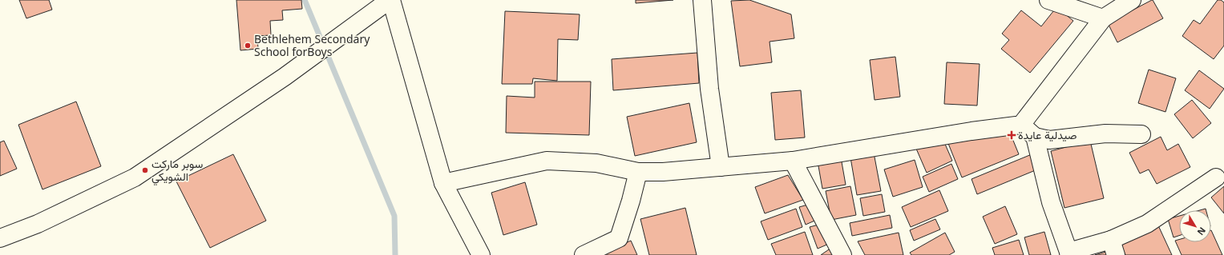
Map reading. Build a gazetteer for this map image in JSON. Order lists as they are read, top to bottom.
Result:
{
  "places": {
    "other": ["Bethlehem Secondary School forBoys", "سوبر ماركت الشويكي"],
    "health": ["صيدلية عايدة"]
  },
  "north": "bottom right"
}
